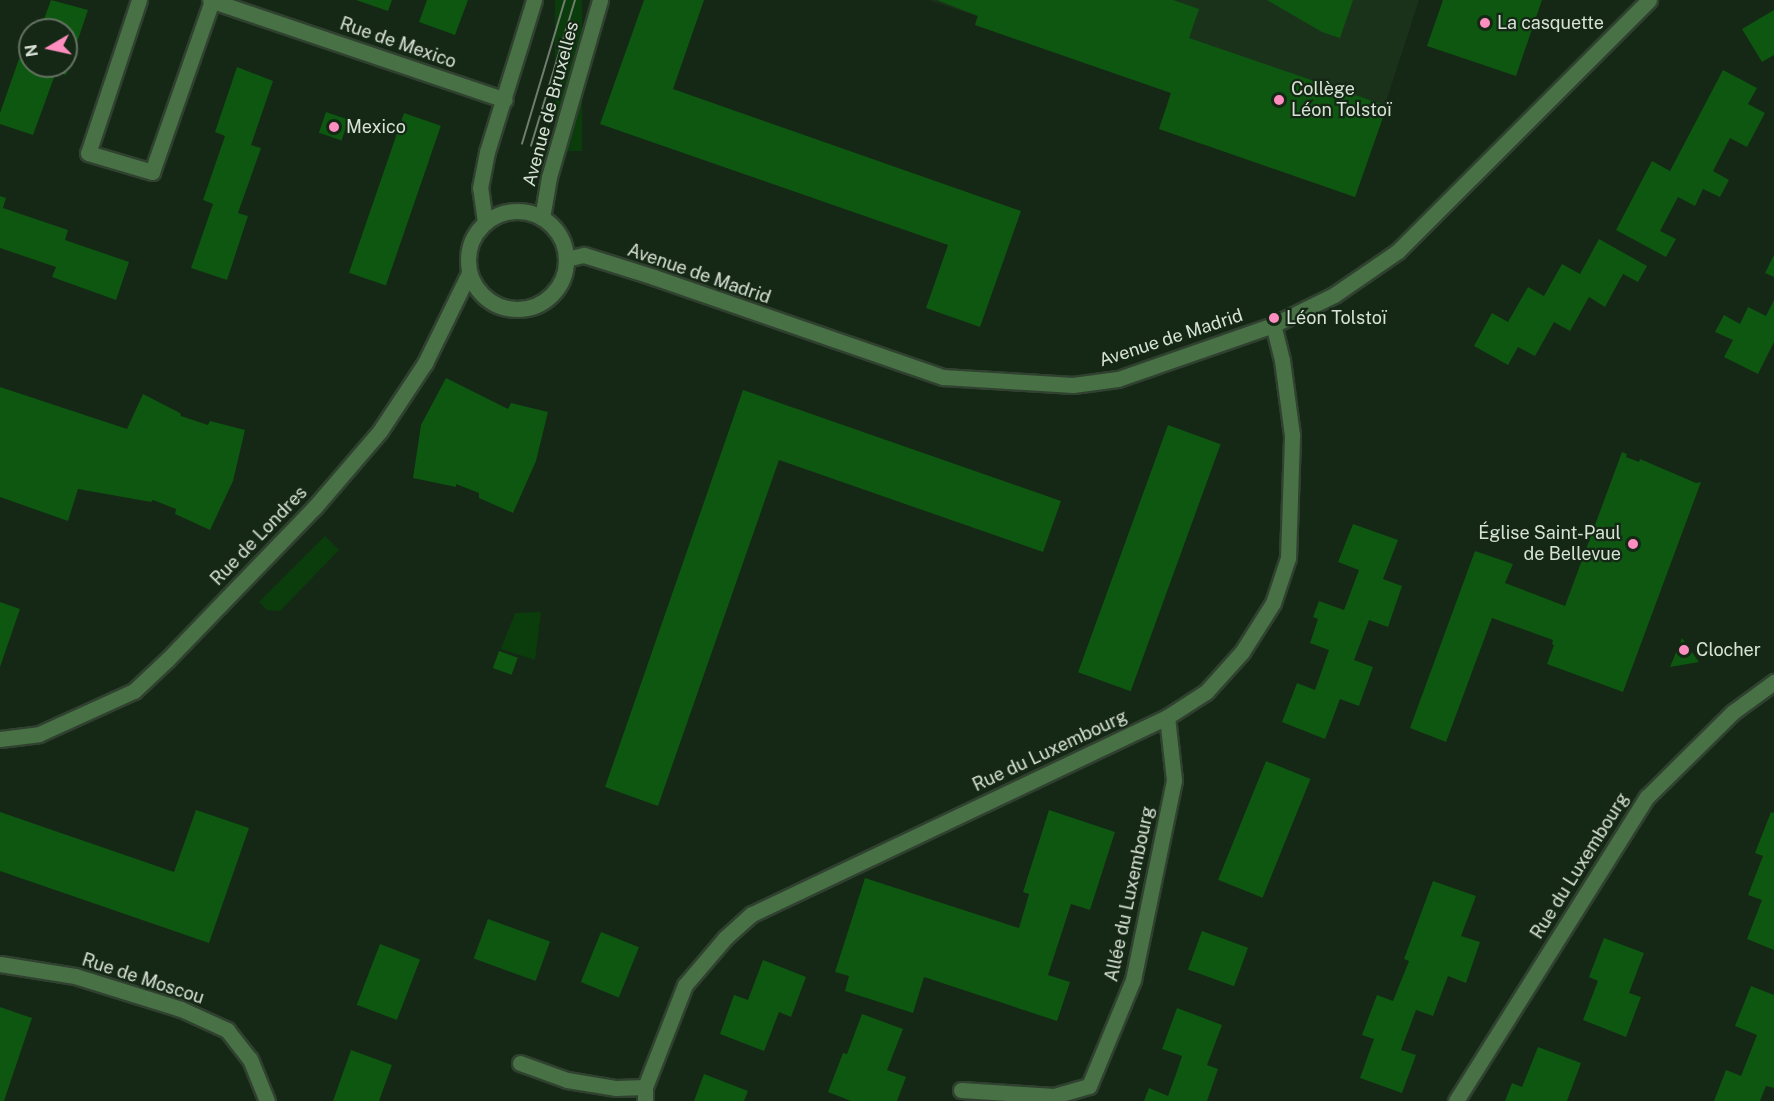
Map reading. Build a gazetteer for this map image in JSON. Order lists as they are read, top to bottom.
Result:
{
  "streets": {
    "street": [
      "Rue de Mexico",
      "Avenue de Bruxelles",
      "Avenue de Madrid",
      "Rue de Londres",
      "Rue du Luxembourg",
      "Allée du Luxembourg",
      "Rue de Moscou"
    ]
  },
  "crossings": [
    ["Avenue de Bruxelles", "Avenue de Madrid"],
    ["Avenue de Bruxelles", "Rue de Londres"],
    ["Avenue de Madrid", "Rue de Londres"],
    ["Avenue de Madrid", "Rue du Luxembourg"],
    ["Rue du Luxembourg", "Allée du Luxembourg"]
  ],
  "places": [
    "La casquette",
    "Collège Léon Tolstoï",
    "Mexico",
    "Léon Tolstoï",
    "Église Saint-Paul de Bellevue",
    "Clocher"
  ],
  "north": "left"
}
